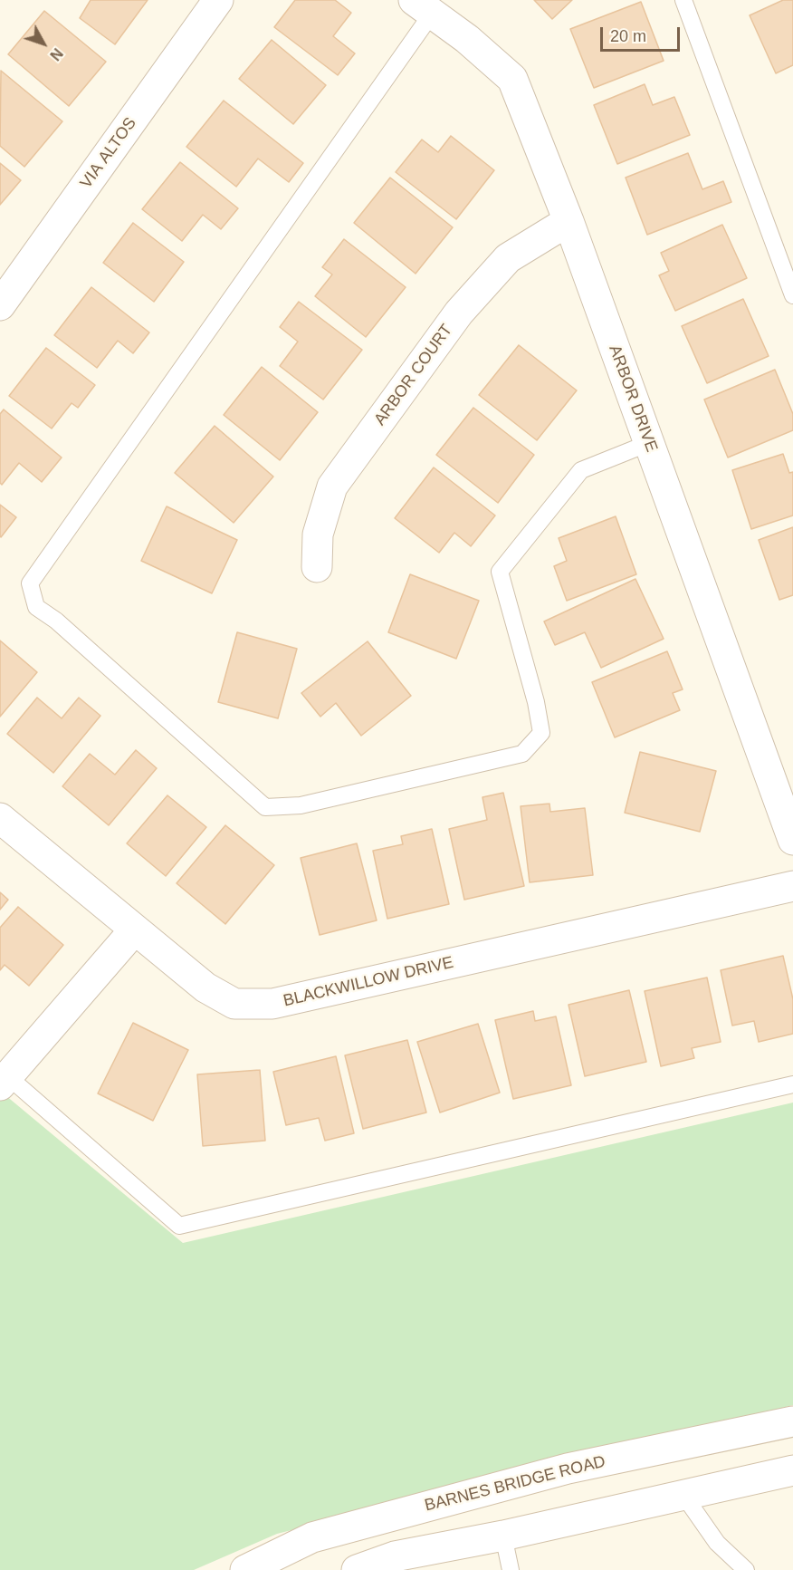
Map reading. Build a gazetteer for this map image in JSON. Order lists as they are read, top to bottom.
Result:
{
  "streets": {
    "street": [
      "VIA ALTOS",
      "ARBOR COURT",
      "ARBOR DRIVE",
      "BLACKWILLOW DRIVE",
      "BARNES BRIDGE ROAD"
    ]
  },
  "crossings": [
    ["ARBOR COURT", "ARBOR DRIVE"]
  ],
  "scale_bar": "20 m",
  "north": "bottom right"
}
